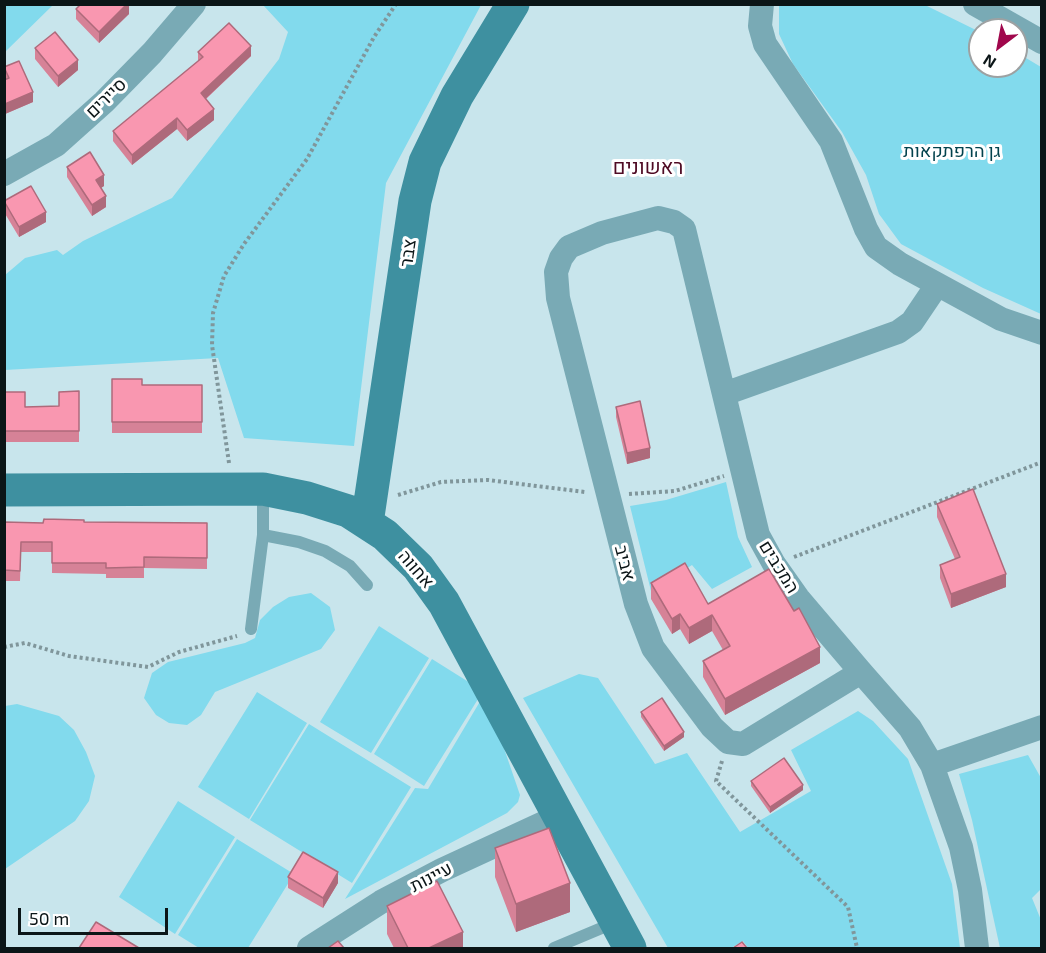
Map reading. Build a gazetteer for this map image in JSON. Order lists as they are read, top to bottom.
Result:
{
  "streets": {
    "street": [
      "סיירים",
      "צבר",
      "אביב",
      "המכבים",
      "אחווה",
      "עיינות"
    ]
  },
  "crossings": [
    ["צבר", "אחווה"],
    ["אביב", "המכבים"],
    ["אחווה", "עיינות"]
  ],
  "districts": ["ראשונים"],
  "parks": ["גן הרפתקאות"],
  "scale_bar": "50 m",
  "north": "bottom left"
}
